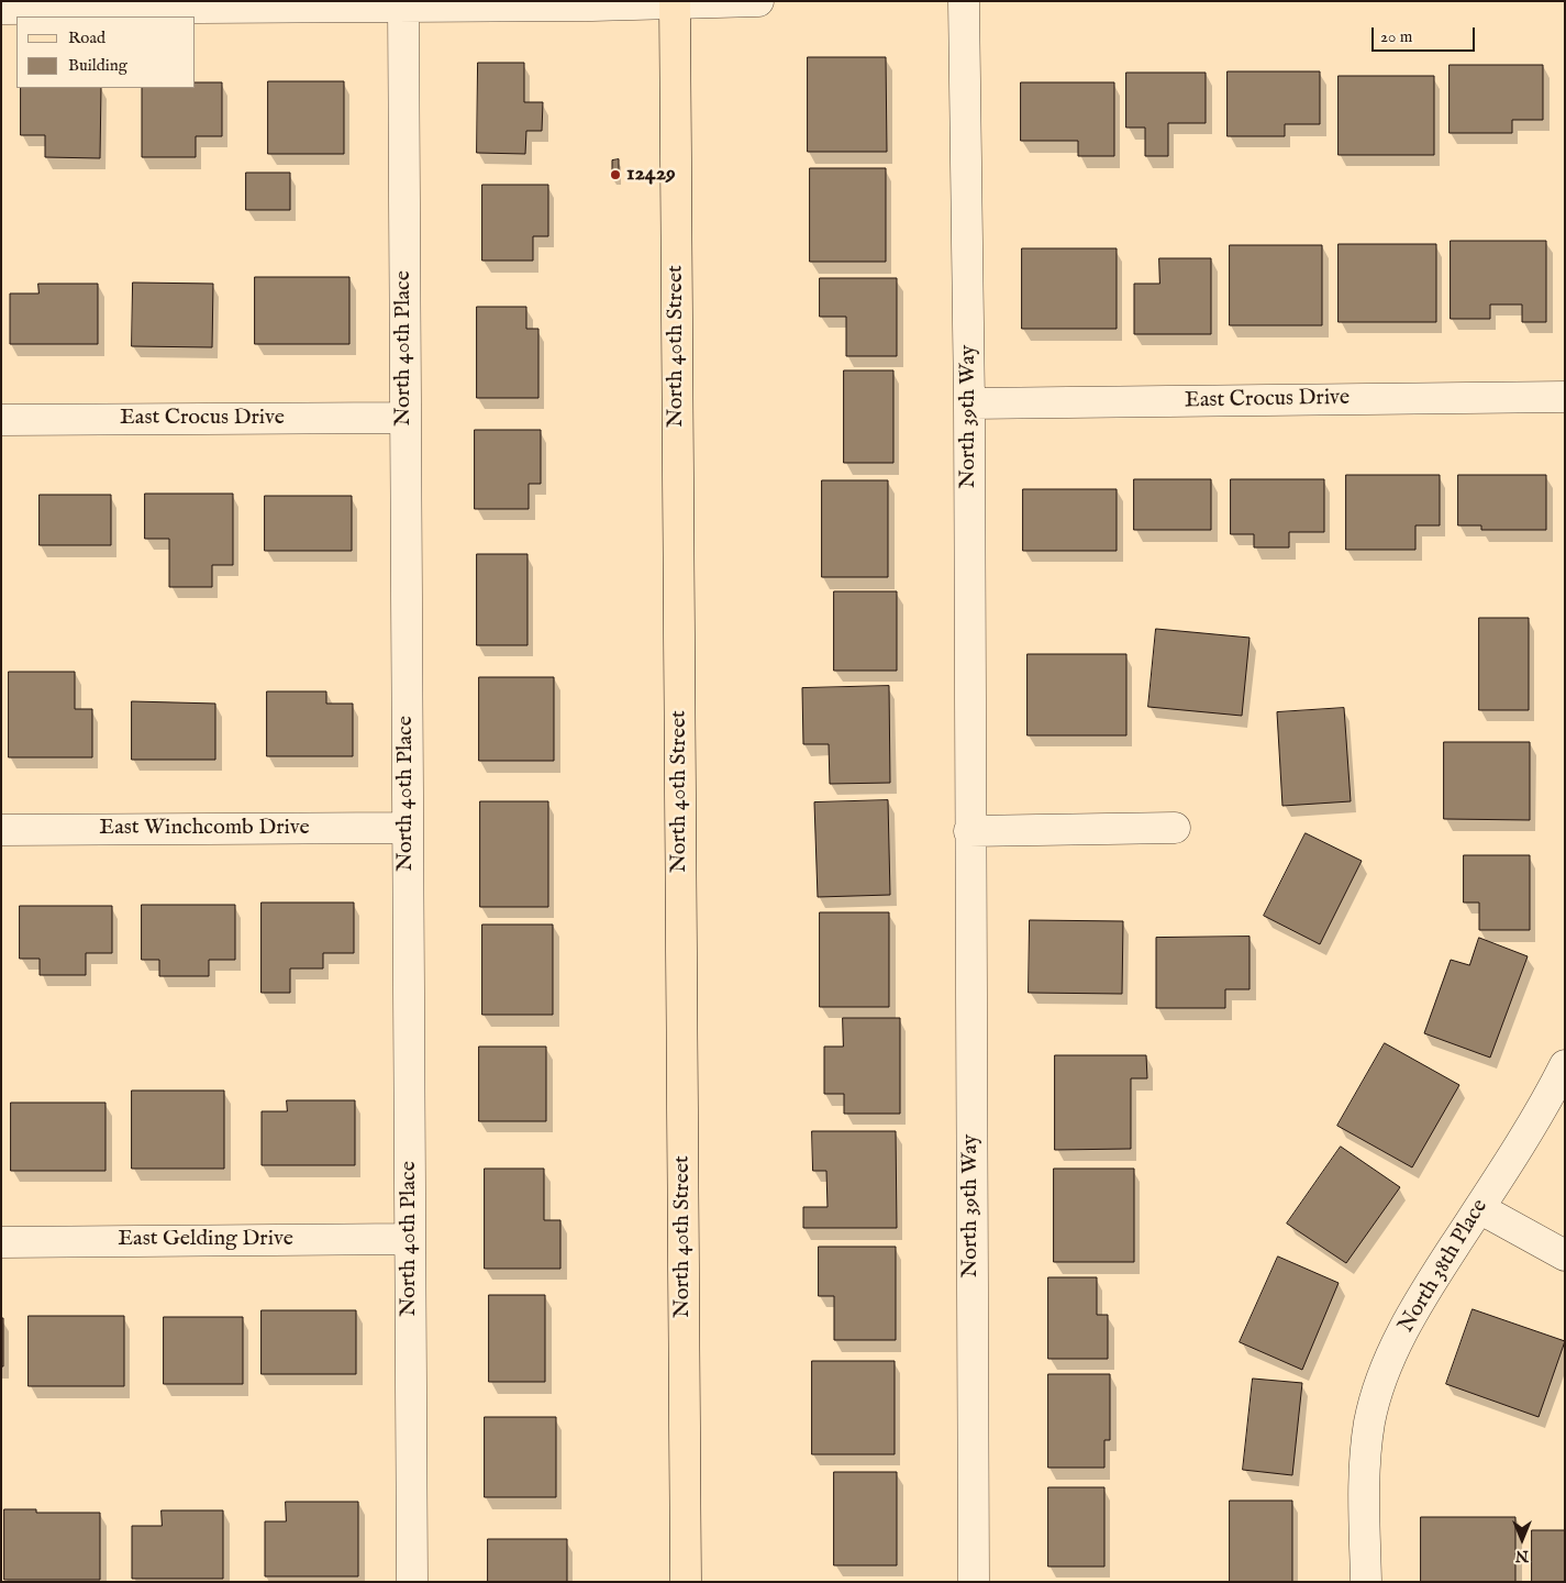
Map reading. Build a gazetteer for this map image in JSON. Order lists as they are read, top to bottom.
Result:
{
  "streets": {
    "main road": ["North 40th Street"],
    "street": [
      "North 40th Place",
      "East Crocus Drive",
      "North 39th Way",
      "East Winchcomb Drive",
      "East Gelding Drive",
      "North 38th Place"
    ]
  },
  "crossings": [
    ["North 40th Place", "East Crocus Drive"],
    ["North 40th Place", "East Winchcomb Drive"],
    ["North 40th Place", "East Gelding Drive"],
    ["East Crocus Drive", "North 39th Way"]
  ],
  "places": ["12429"],
  "legend": ["Road", "Building"],
  "scale_bar": "20 m",
  "north": "bottom"
}
